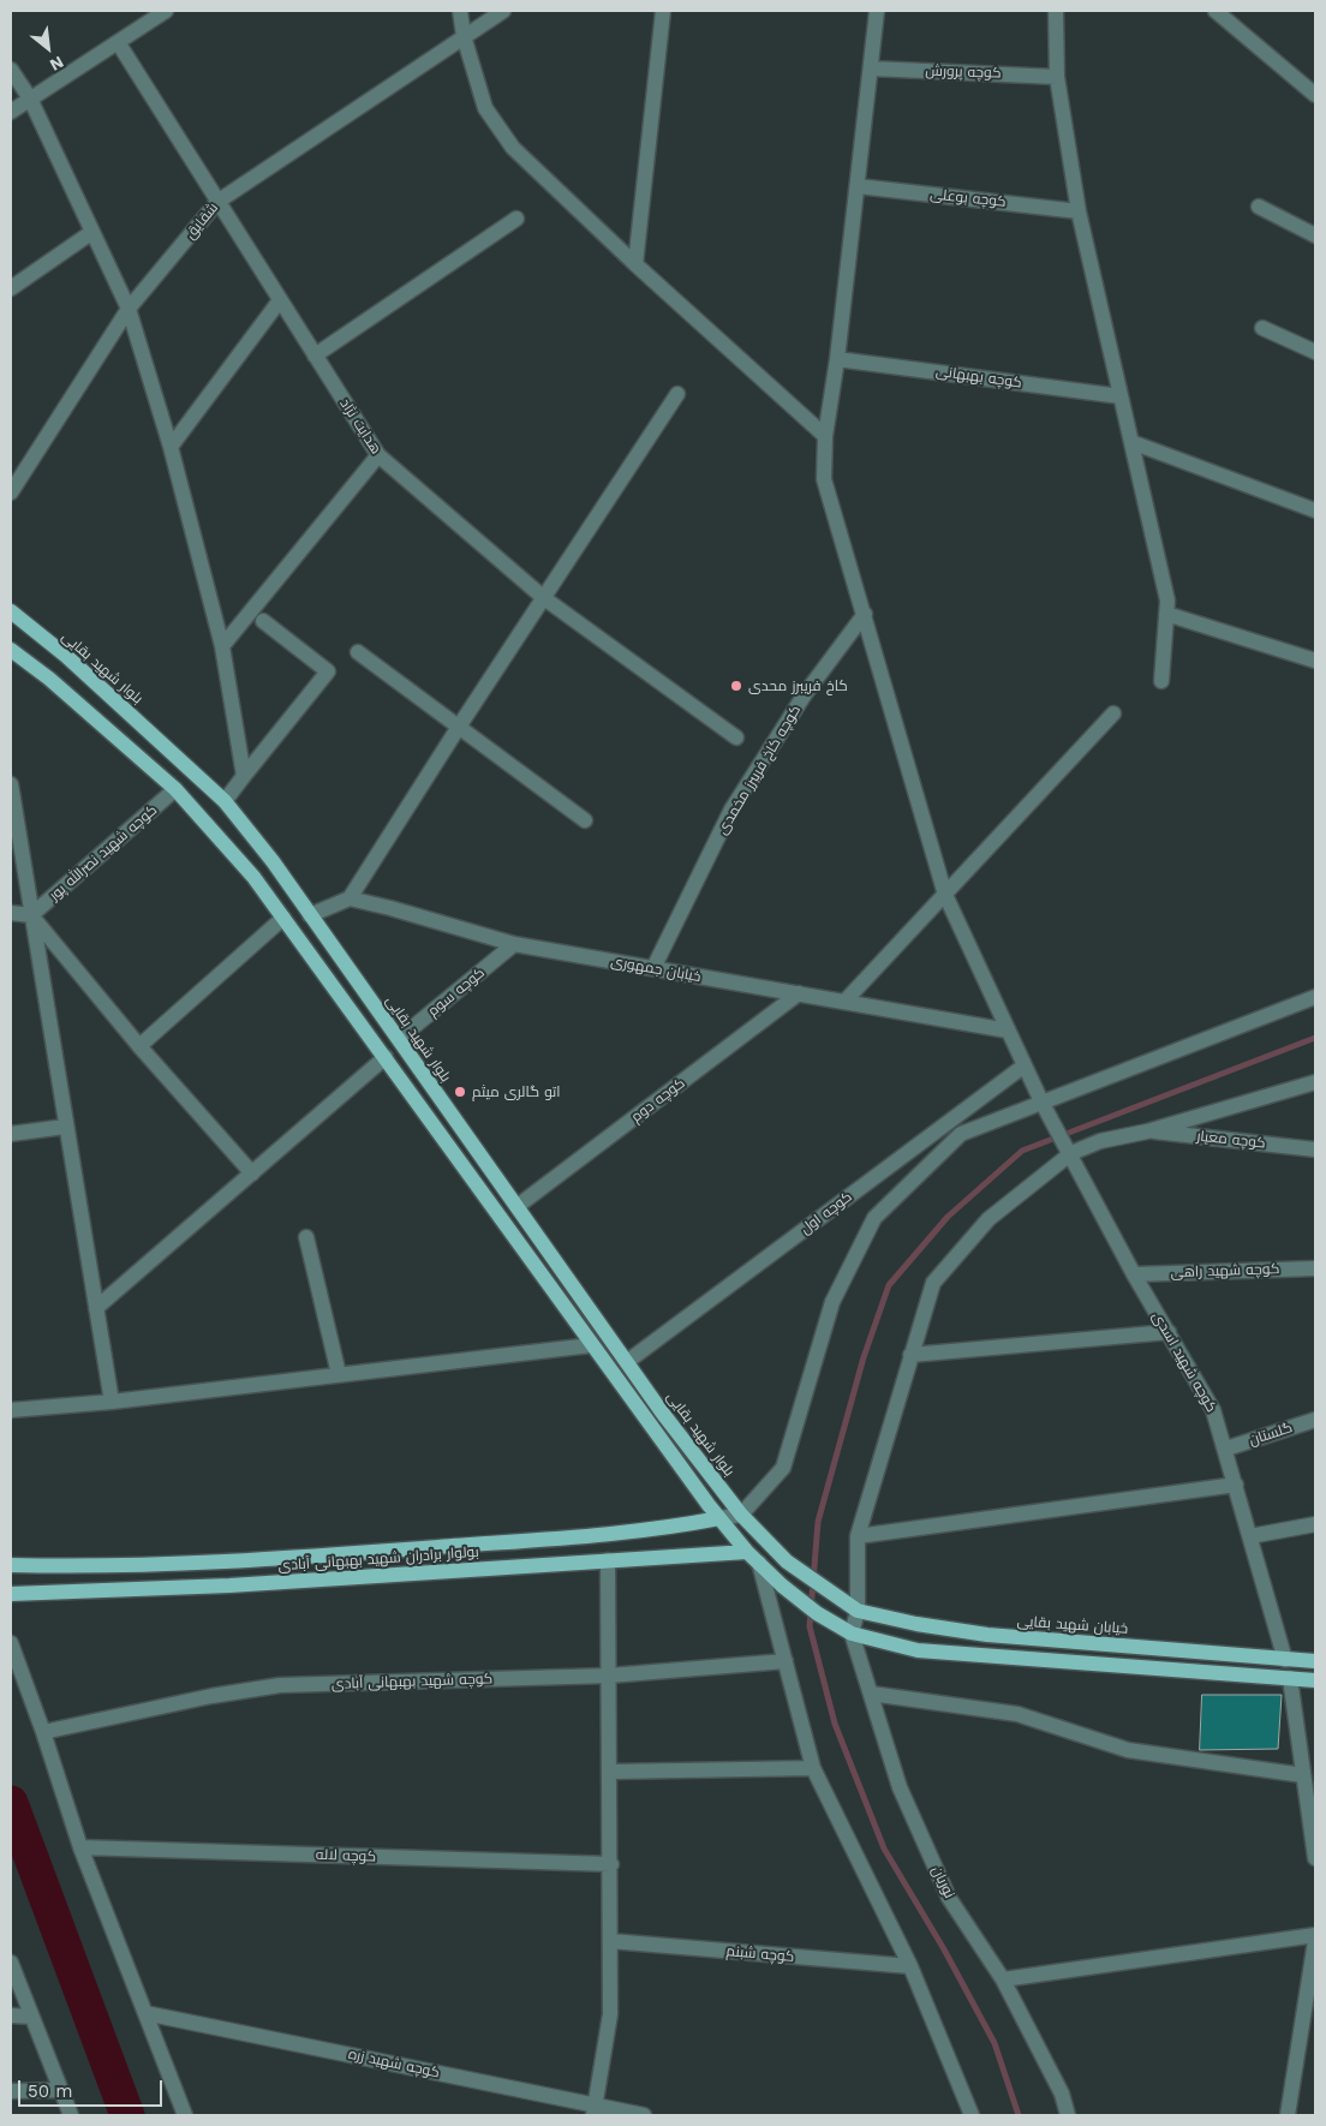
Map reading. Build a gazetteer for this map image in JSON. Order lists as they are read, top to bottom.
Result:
{
  "streets": {
    "main road": ["بلوار شهید بقایی", "بولوار برادران شهید بهبهانی آبادی", "خیابان شهید بقایی"],
    "street": [
      "کوچه پرورش",
      "کوچه بوعلی",
      "شقایق",
      "کوچه بهبهانی",
      "هدایت نژاد",
      "کوچه کاخ فریبرز مخمدی",
      "کوچه شهید نصرالله پور",
      "خیابان جمهوری",
      "کوچه سوم",
      "کوچه دوم",
      "کوچه معیار",
      "کوچه اول",
      "کوچه شهید راهی",
      "کوچه شهید اسدی",
      "گلستان",
      "کوچه شهید بهبهانی آبادی",
      "کوچه لاله",
      "نوریان",
      "کوچه شبنم",
      "کوچه شهید زره"
    ]
  },
  "crossings": [
    ["کوچه پرورش", "کوچه شهید اسدی"],
    ["کوچه بوعلی", "کوچه شهید اسدی"],
    ["شقایق", "هدایت نژاد"],
    ["کوچه بهبهانی", "کوچه شهید اسدی"],
    ["بلوار شهید بقایی", "کوچه سوم"],
    ["بلوار شهید بقایی", "کوچه دوم"],
    ["بلوار شهید بقایی", "کوچه اول"],
    ["بلوار شهید بقایی", "خیابان شهید بقایی"],
    ["کوچه کاخ فریبرز مخمدی", "خیابان جمهوری"],
    ["کوچه کاخ فریبرز مخمدی", "کوچه شهید اسدی"],
    ["خیابان جمهوری", "کوچه سوم"],
    ["خیابان جمهوری", "کوچه دوم"],
    ["خیابان جمهوری", "کوچه شهید اسدی"],
    ["کوچه اول", "کوچه شهید اسدی"],
    ["کوچه شهید راهی", "کوچه شهید اسدی"],
    ["کوچه شهید اسدی", "گلستان"],
    ["کوچه شهید اسدی", "خیابان شهید بقایی"]
  ],
  "places": ["کاخ فریبرز محدی", "اتو گالری میثم"],
  "scale_bar": "50 m",
  "north": "bottom right"
}
